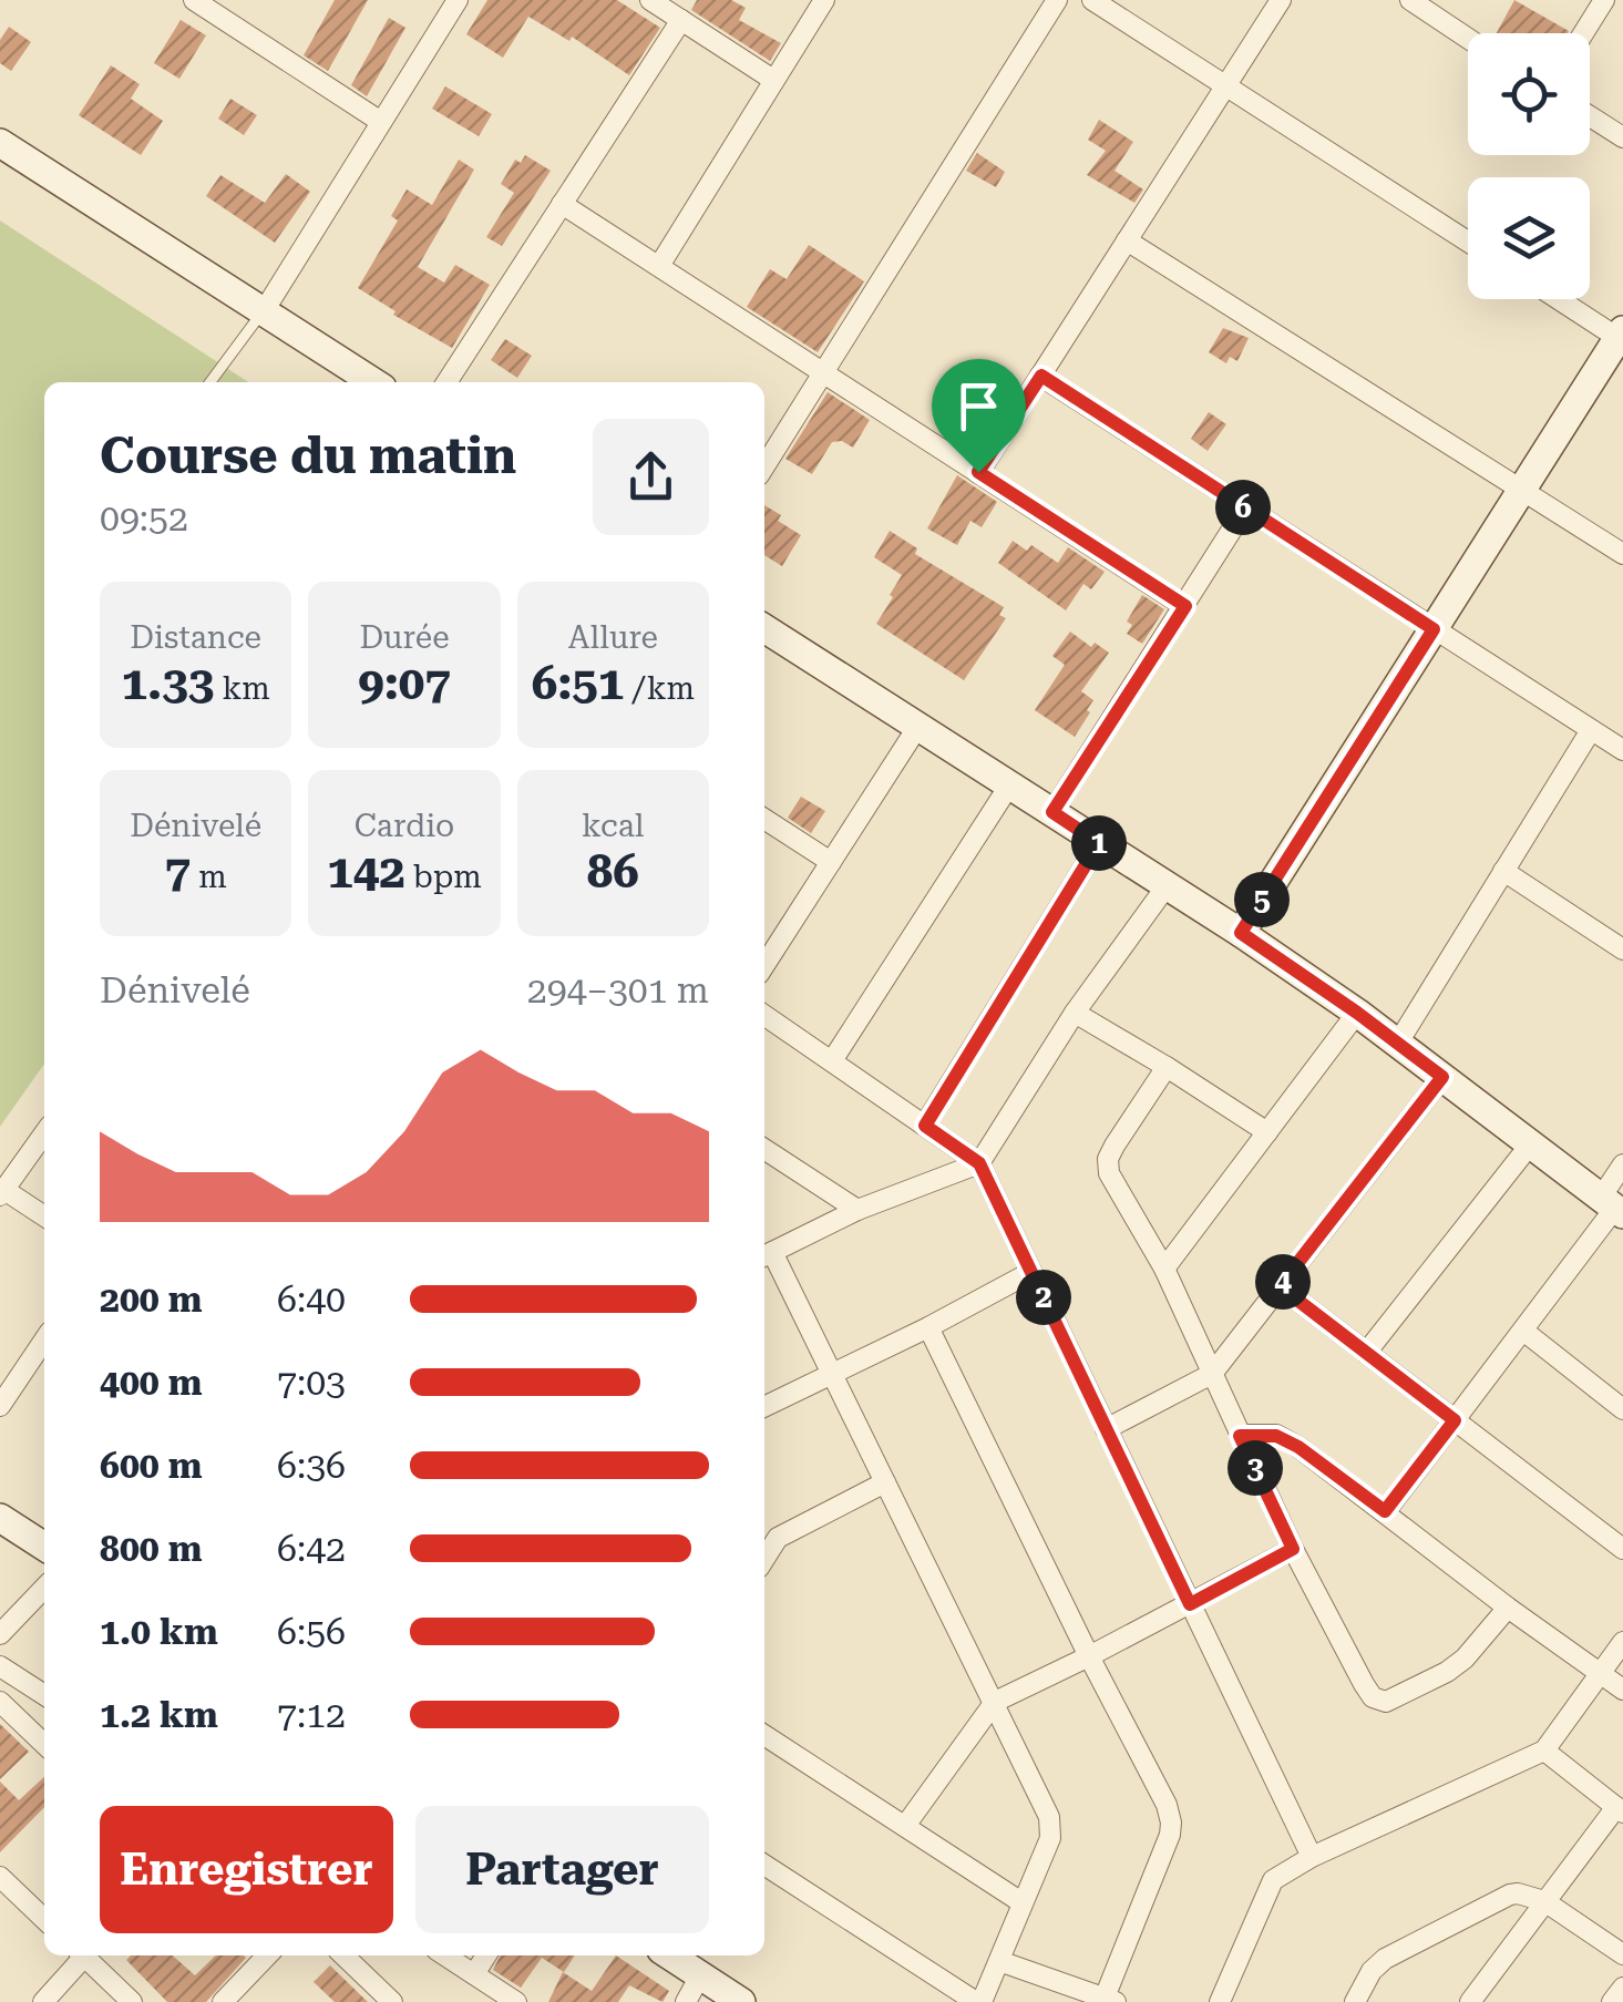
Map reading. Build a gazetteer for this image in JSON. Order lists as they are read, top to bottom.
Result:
{
  "page": {
    "heading": ["Course du matin", "09:52"],
    "pins": [
      "6",
      "1",
      "5",
      "4",
      "2",
      "3"
    ],
    "stats": [
      ["Distance", "1.33 km"],
      ["Durée", "9:07"],
      ["Allure", "6:51 /km"],
      ["Dénivelé", "7 m"],
      ["Cardio", "142 bpm"],
      ["kcal", "86"]
    ],
    "chart": ["Dénivelé", "294–301 m"],
    "list": [
      {
        "name": "200 m",
        "note": "6:40"
      },
      {
        "name": "400 m",
        "note": "7:03"
      },
      {
        "name": "600 m",
        "note": "6:36"
      },
      {
        "name": "800 m",
        "note": "6:42"
      },
      {
        "name": "1.0 km",
        "note": "6:56"
      },
      {
        "name": "1.2 km",
        "note": "7:12"
      }
    ],
    "buttons": ["Enregistrer", "Partager"]
  }
}
